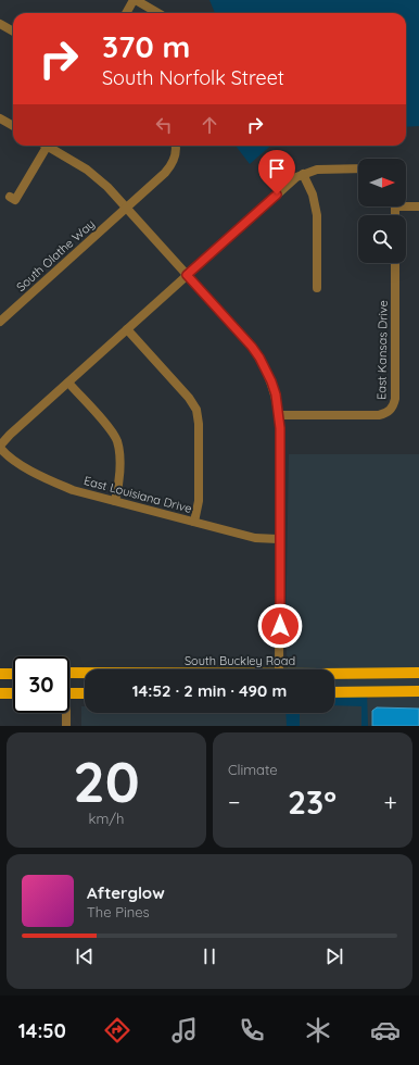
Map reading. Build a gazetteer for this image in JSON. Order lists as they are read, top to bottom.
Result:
{
  "streets": {
    "main road": ["South Buckley Road"],
    "street": ["South Olathe Way", "East Kansas Drive", "East Louisiana Drive"]
  },
  "north": "right",
  "page": {
    "turn": ["370 m", "South Norfolk Street"],
    "limit": "30",
    "trip": "14:52 · 2 min · 490 m",
    "tile": [
      ["20", "km/h"],
      "Climate"
    ],
    "heat": ["−", "23°", "+"],
    "song": ["Afterglow", "The Pines"],
    "tabs": "14:50"
  }
}
